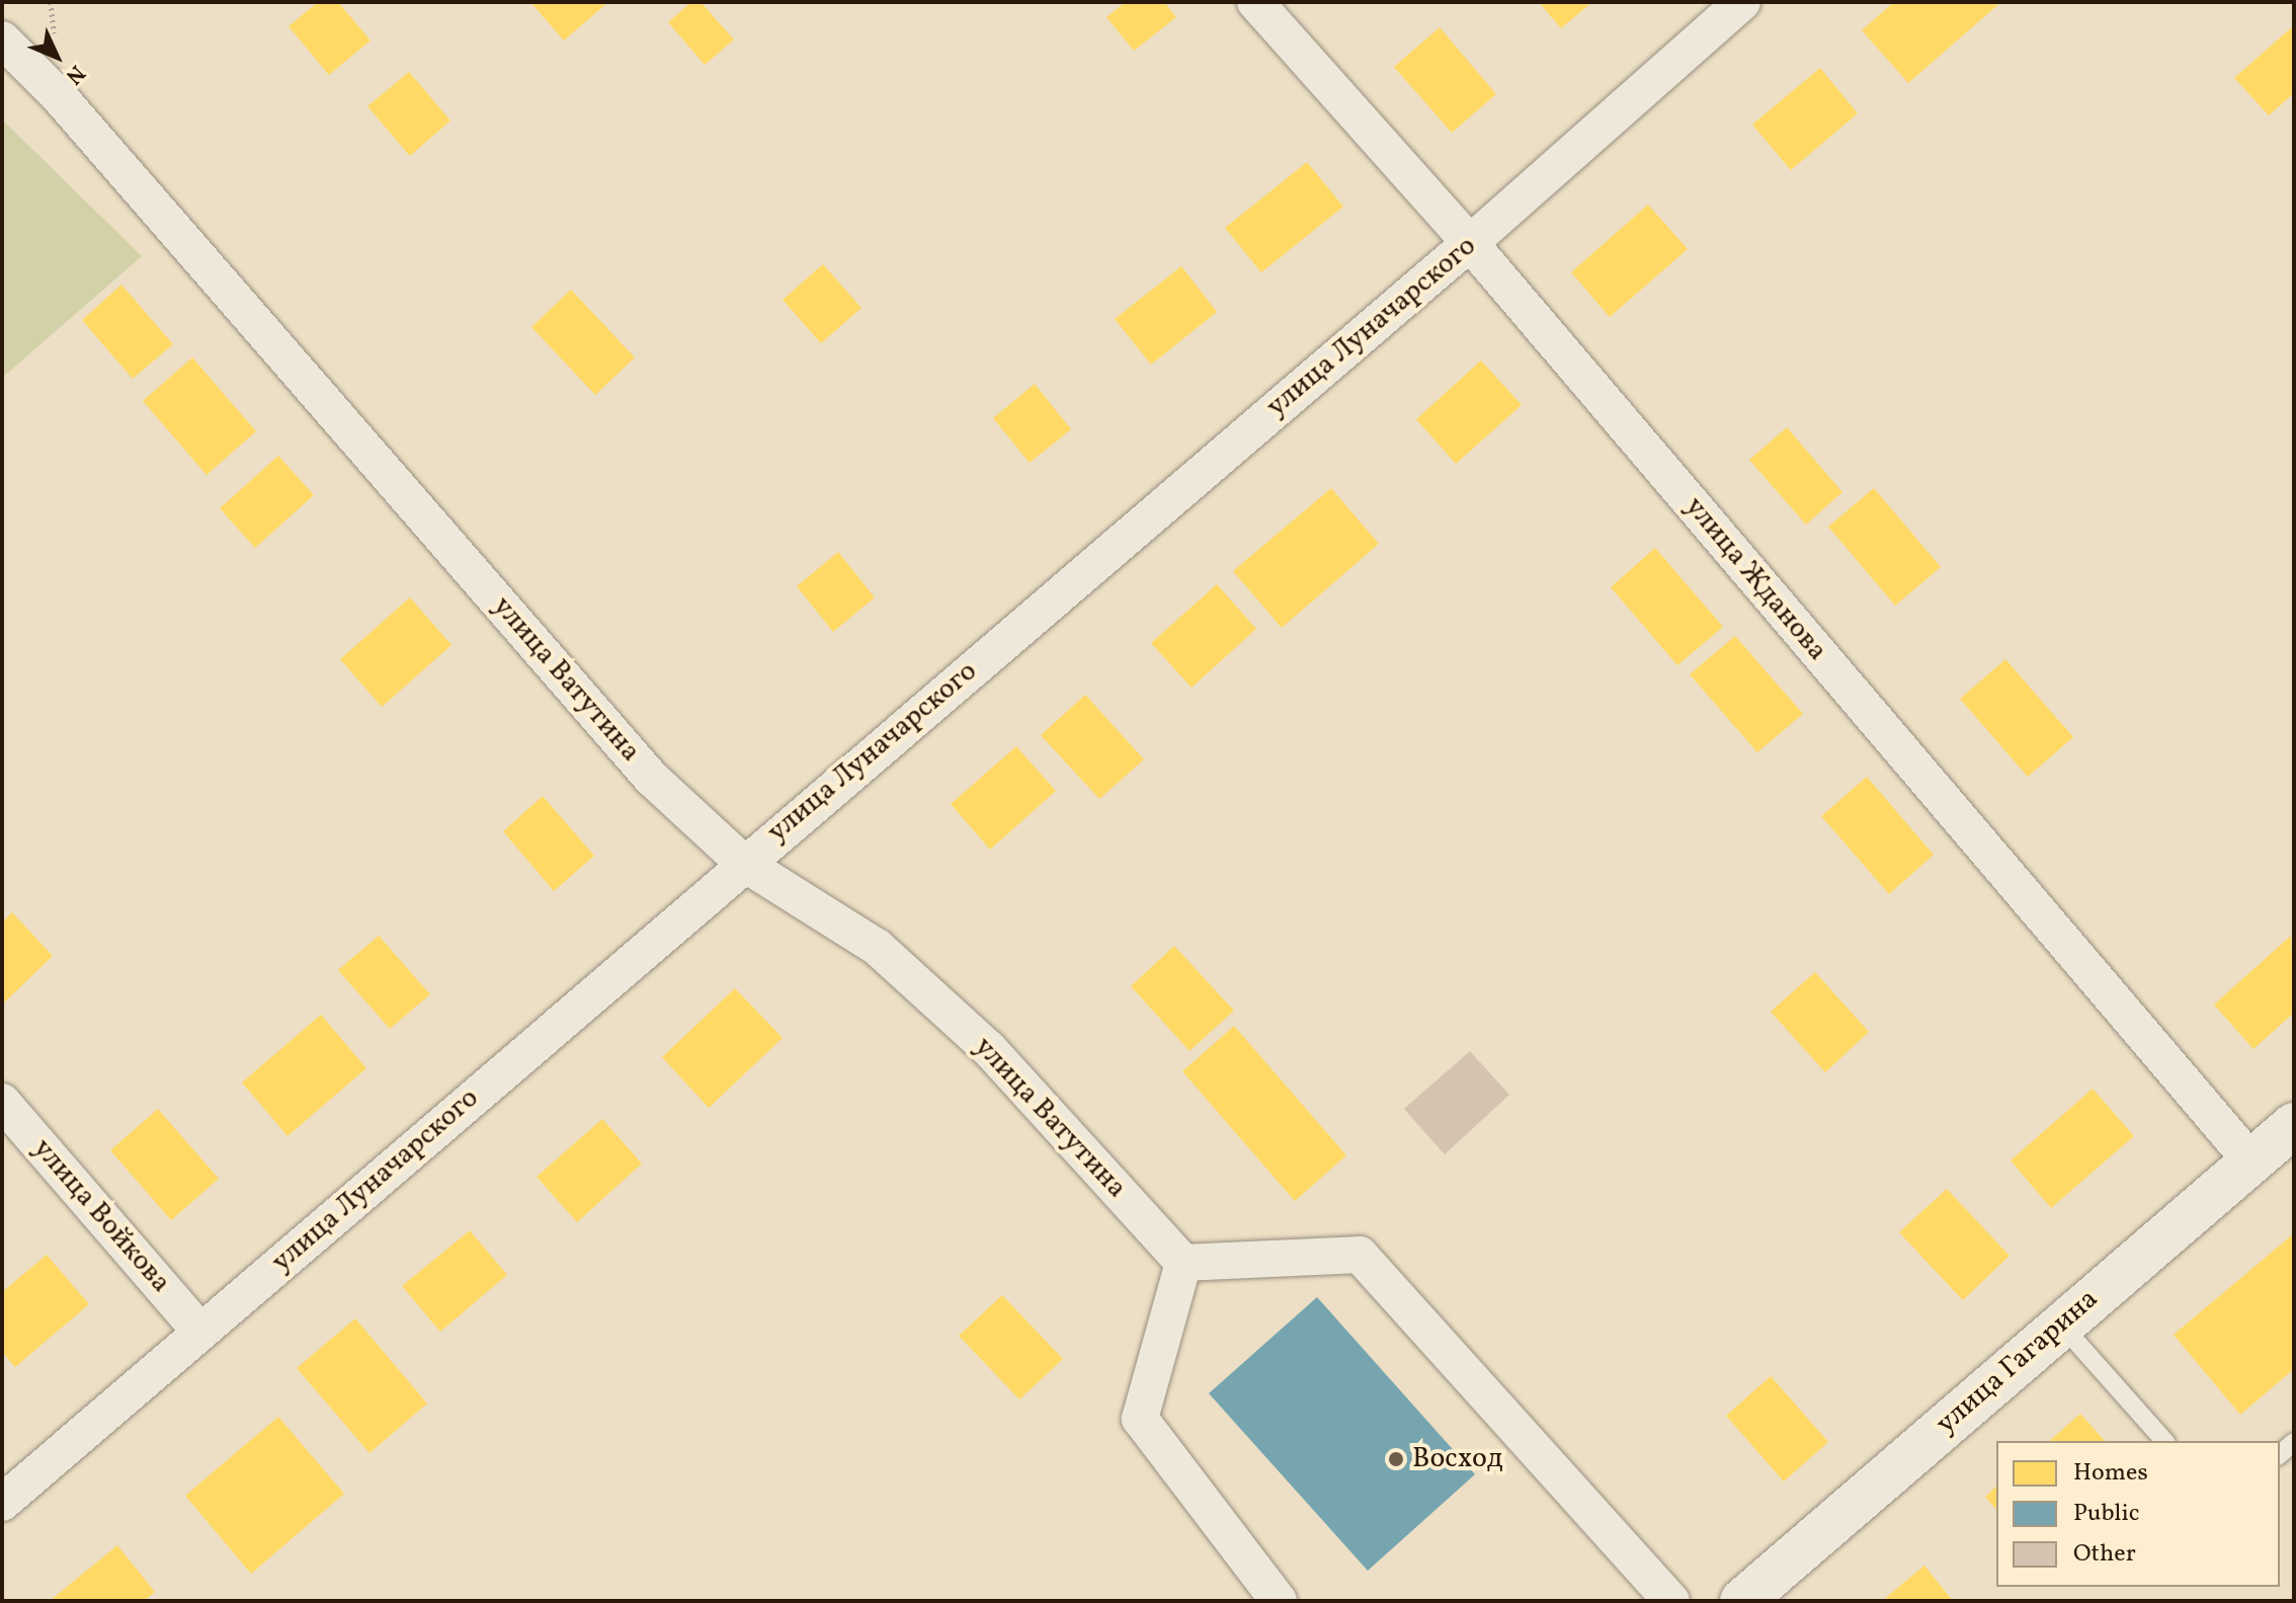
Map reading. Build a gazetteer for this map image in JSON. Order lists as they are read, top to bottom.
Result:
{
  "streets": {
    "street": [
      "улица Луначарского",
      "улица Жданова",
      "улица Ватутина",
      "улица Войкова",
      "улица Гагарина"
    ]
  },
  "crossings": [
    ["улица Луначарского", "улица Жданова"],
    ["улица Луначарского", "улица Ватутина"],
    ["улица Луначарского", "улица Войкова"],
    ["улица Жданова", "улица Гагарина"]
  ],
  "places": ["Восход"],
  "legend": ["Homes", "Public", "Other"],
  "north": "bottom right"
}
